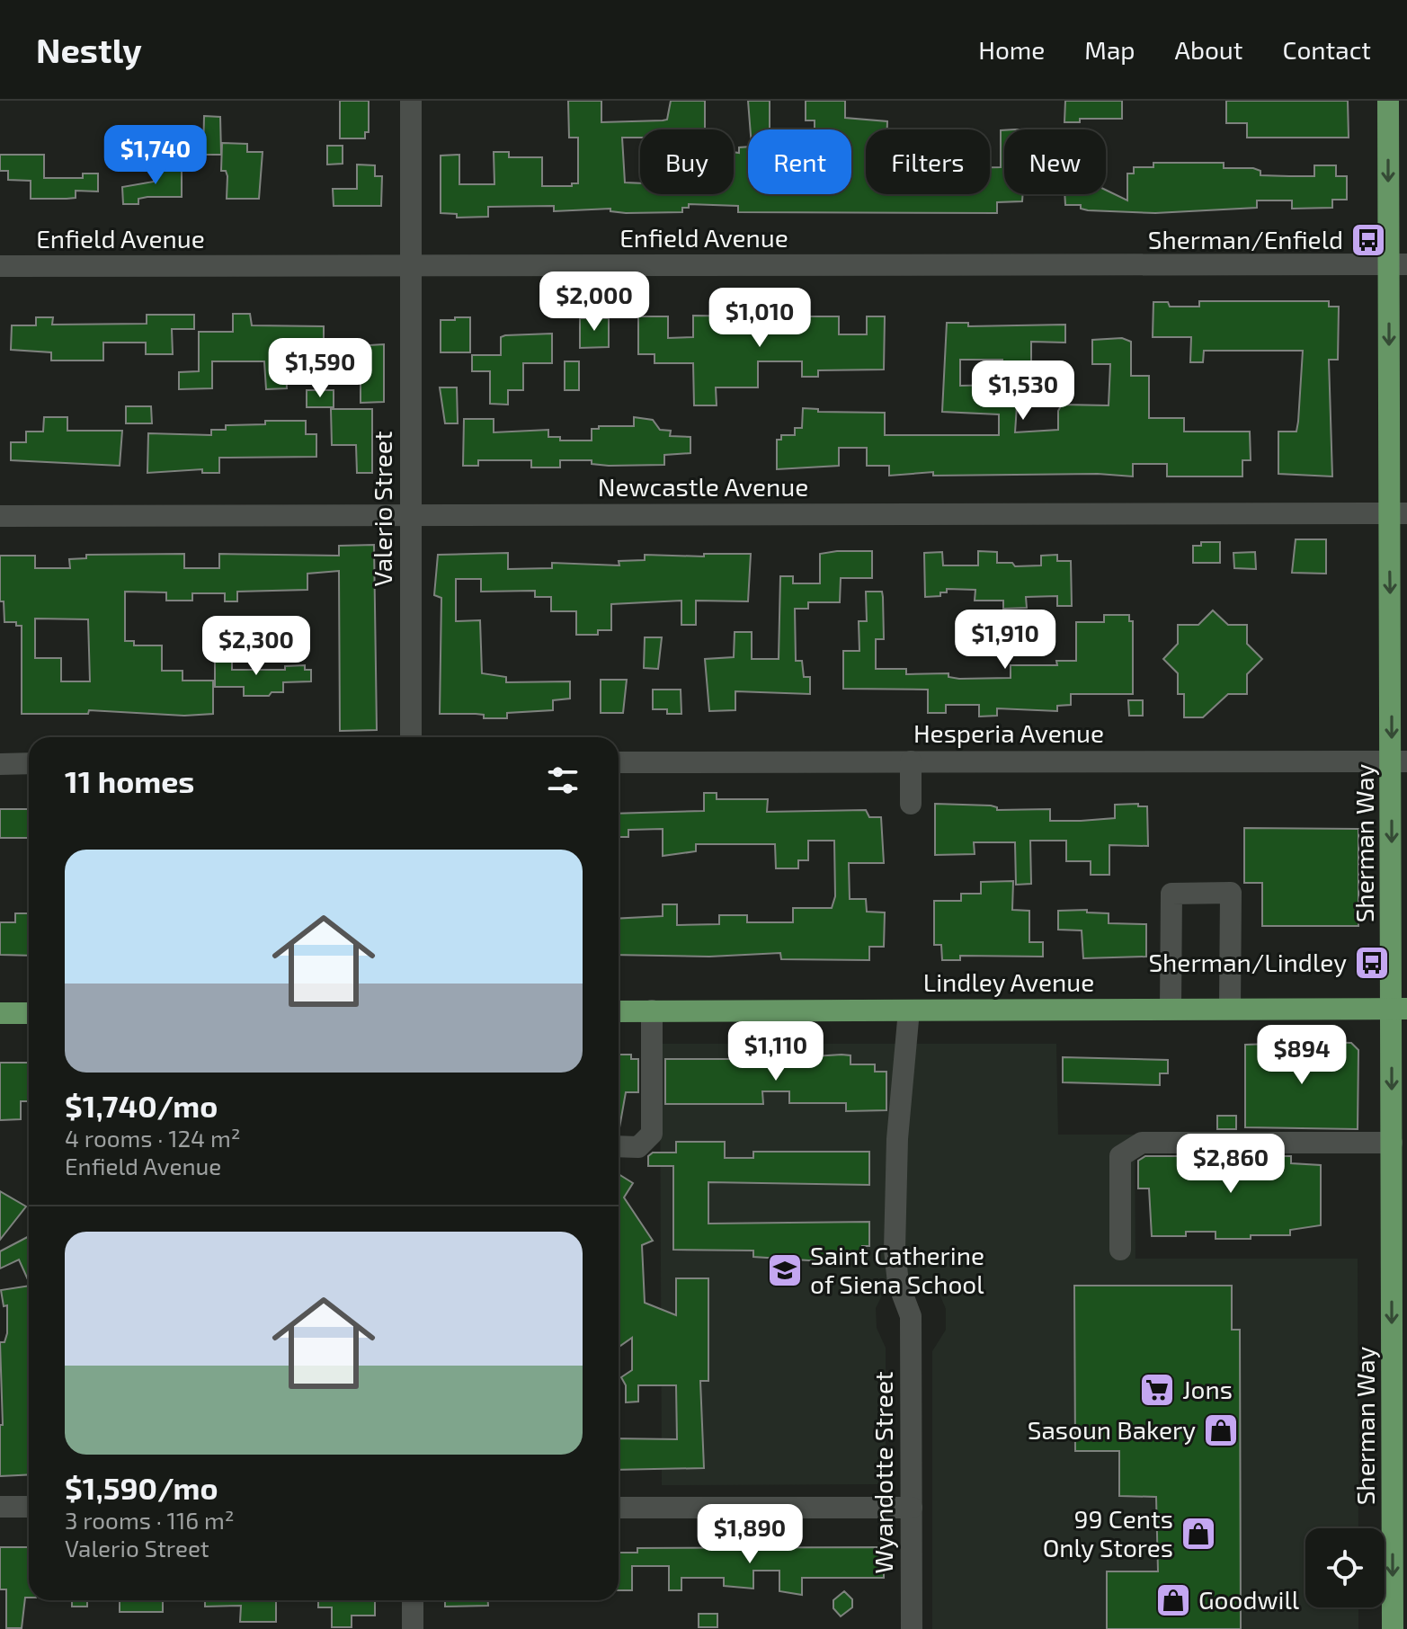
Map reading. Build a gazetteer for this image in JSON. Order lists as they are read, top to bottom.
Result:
{
  "streets": {
    "main road": ["Sherman Way", "Lindley Avenue"],
    "street": [
      "Enfield Avenue",
      "Newcastle Avenue",
      "Valerio Street",
      "Hesperia Avenue",
      "Wyandotte Street"
    ]
  },
  "crossings": [
    ["Enfield Avenue", "Valerio Street"],
    ["Enfield Avenue", "Sherman Way"],
    ["Newcastle Avenue", "Valerio Street"],
    ["Newcastle Avenue", "Sherman Way"],
    ["Hesperia Avenue", "Sherman Way"],
    ["Sherman Way", "Lindley Avenue"],
    ["Lindley Avenue", "Wyandotte Street"]
  ],
  "one_way": ["Sherman Way"],
  "places": {
    "bus stop": ["Sherman/Enfield", "Sherman/Lindley"],
    "school or university": ["Saint Catherine of Siena School"],
    "supermarket": ["Jons"],
    "shop": ["Sasoun Bakery", "99 Cents Only Stores", "Goodwill"]
  },
  "page": {
    "header": "Nestly",
    "nav": [
      "Home",
      "Map",
      "About",
      "Contact"
    ],
    "price": [
      "$1,740",
      "$2,000",
      "$1,010",
      "$1,590",
      "$1,530",
      "$1,910",
      "$2,300",
      "$1,110",
      "$894",
      "$2,860",
      "$1,890"
    ],
    "chip": [
      "Buy",
      "Rent",
      "Filters",
      "New"
    ],
    "heading": "11 homes",
    "list": [
      {
        "name": "$1,740/mo",
        "note": "4 rooms · 124 m² · Enfield Avenue"
      },
      {
        "name": "$1,590/mo",
        "note": "3 rooms · 116 m² · Valerio Street"
      }
    ]
  }
}
